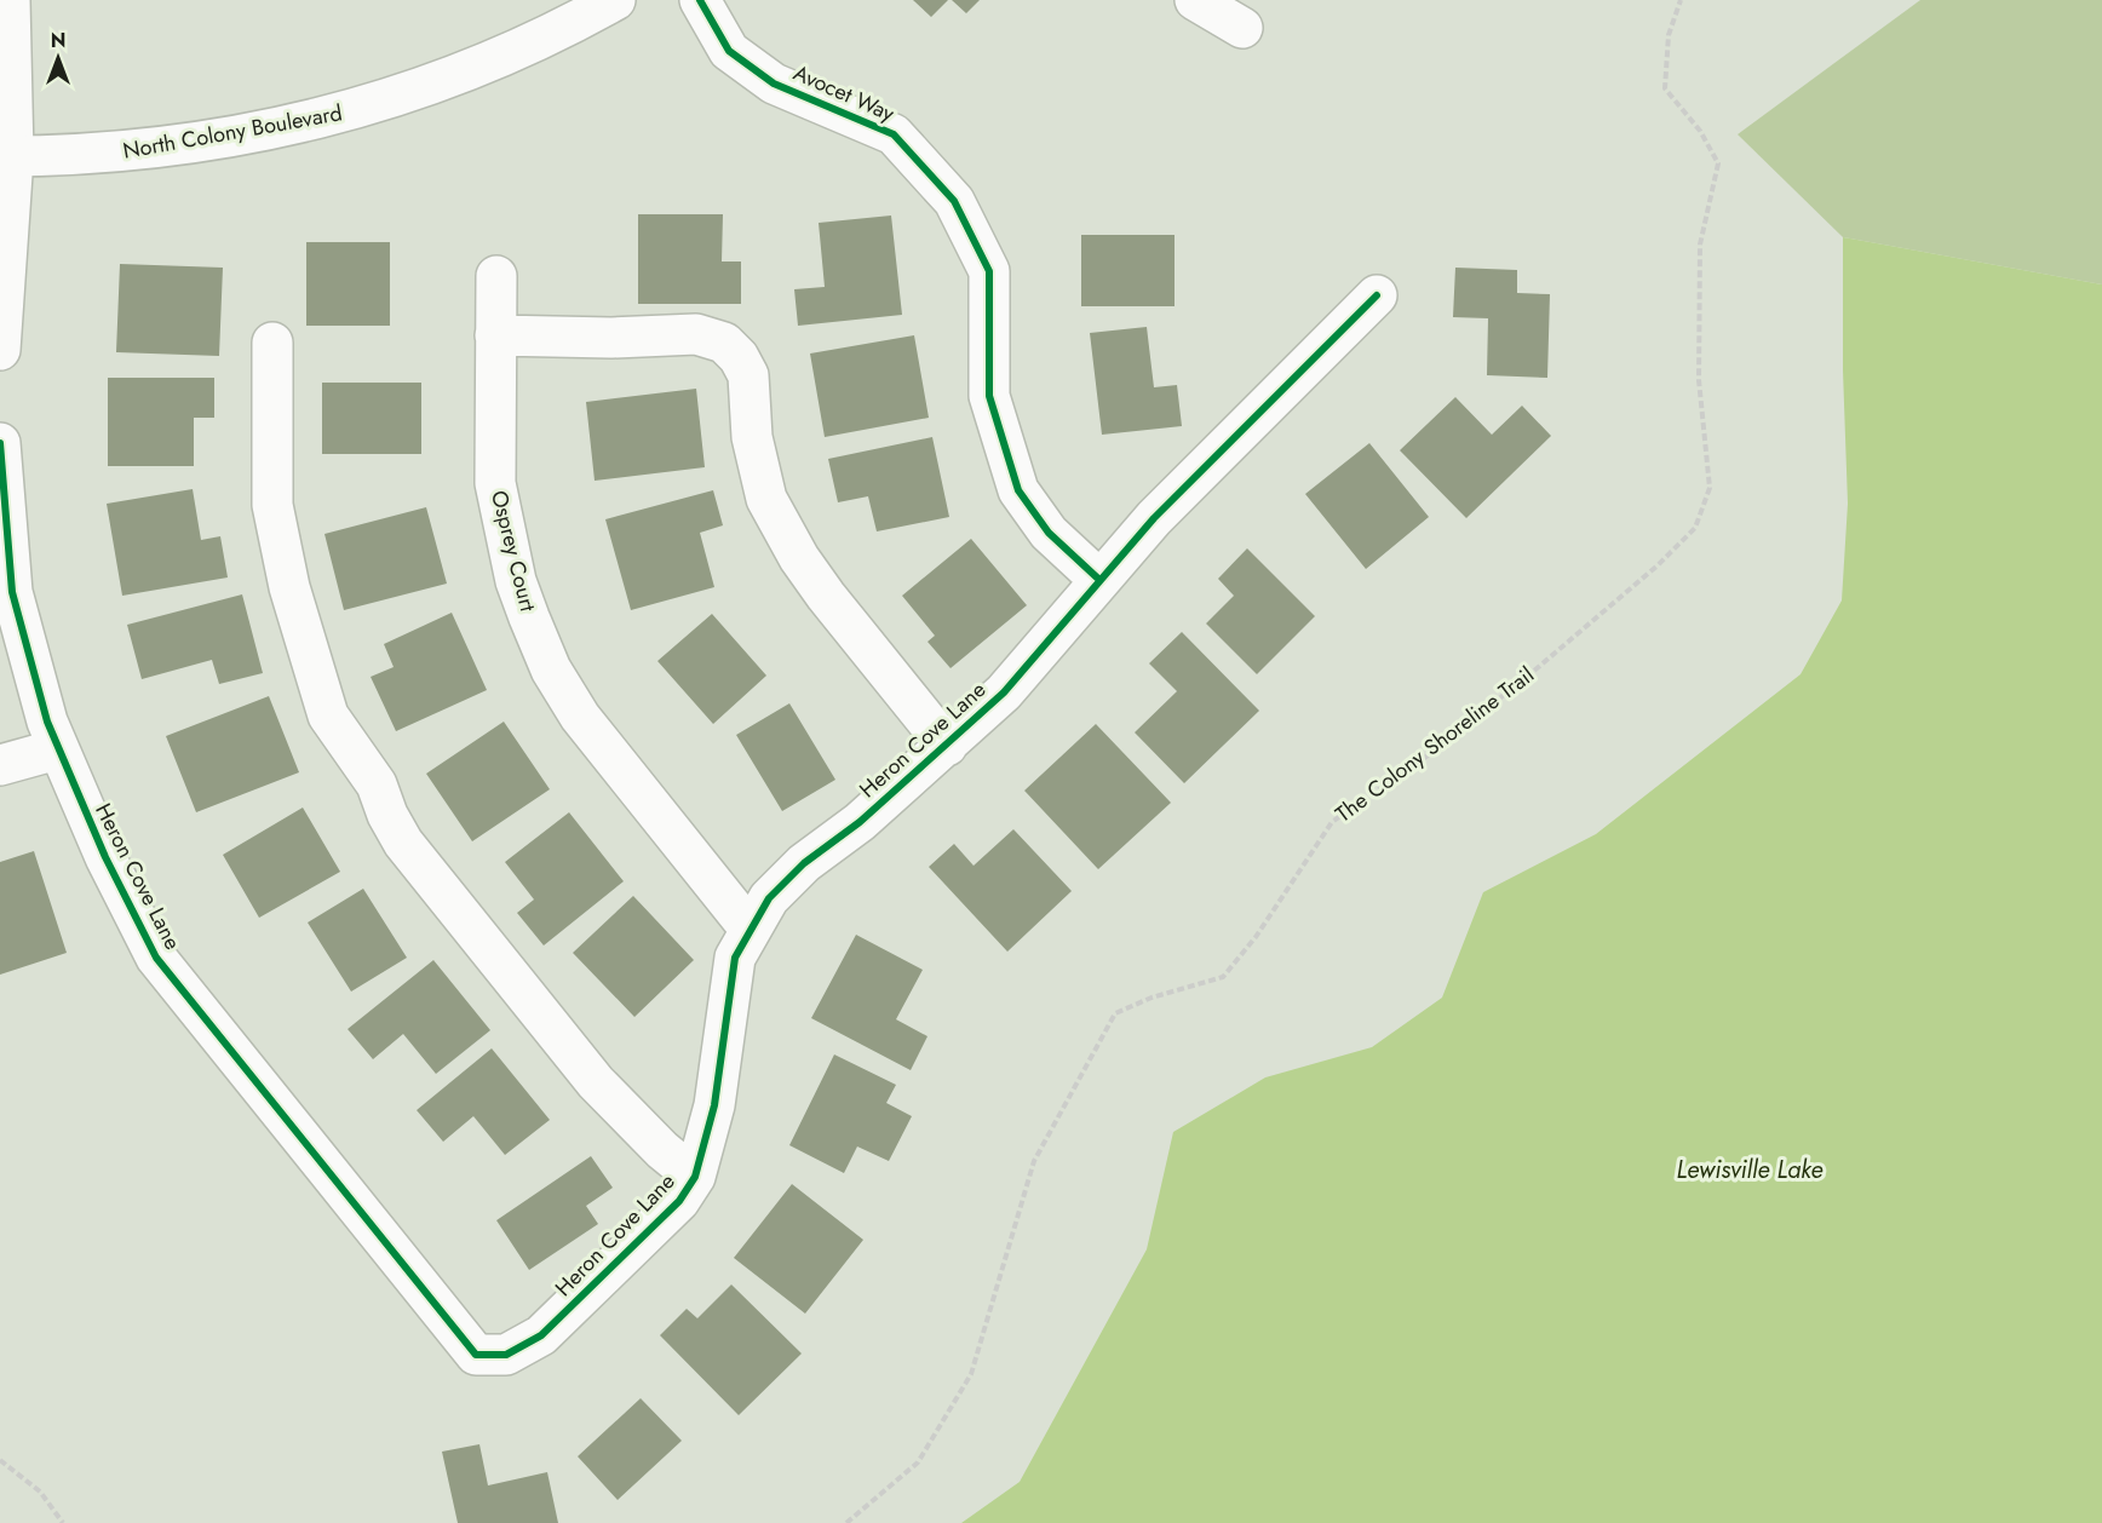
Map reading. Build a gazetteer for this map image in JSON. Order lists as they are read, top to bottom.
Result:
{
  "streets": {
    "street": [
      "Avocet Way",
      "North Colony Boulevard",
      "Osprey Court",
      "Heron Cove Lane"
    ],
    "path": ["The Colony Shoreline Trail"]
  },
  "crossings": [
    ["Avocet Way", "Heron Cove Lane"],
    ["Osprey Court", "Heron Cove Lane"]
  ],
  "water": ["Lewisville Lake"],
  "north": "top"
}
